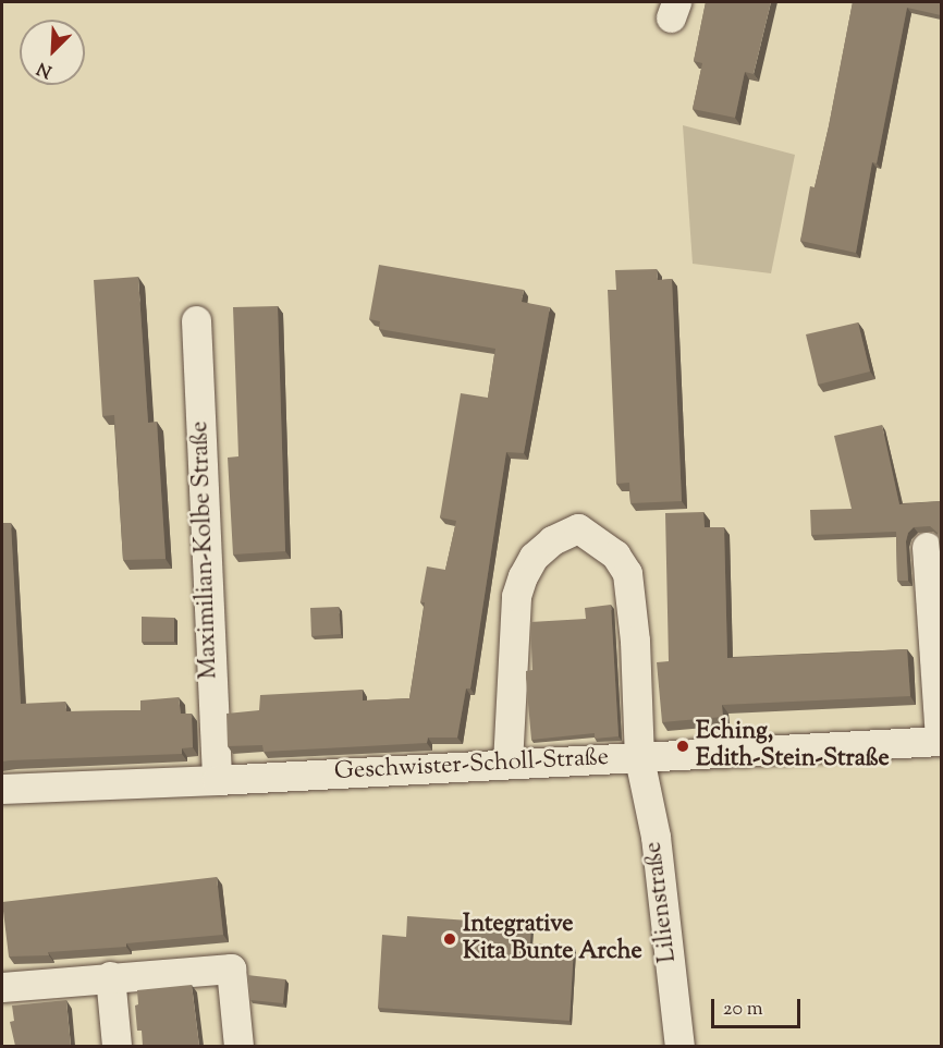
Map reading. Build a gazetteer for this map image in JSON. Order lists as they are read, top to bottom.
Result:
{
  "streets": {
    "street": ["Maximilian-Kolbe Straße", "Geschwister-Scholl-Straße", "Lilienstraße"]
  },
  "crossings": [
    ["Maximilian-Kolbe Straße", "Geschwister-Scholl-Straße"],
    ["Geschwister-Scholl-Straße", "Lilienstraße"]
  ],
  "places": ["Eching, Edith-Stein-Straße", "Integrative Kita Bunte Arche"],
  "scale_bar": "20 m",
  "north": "bottom left"
}
